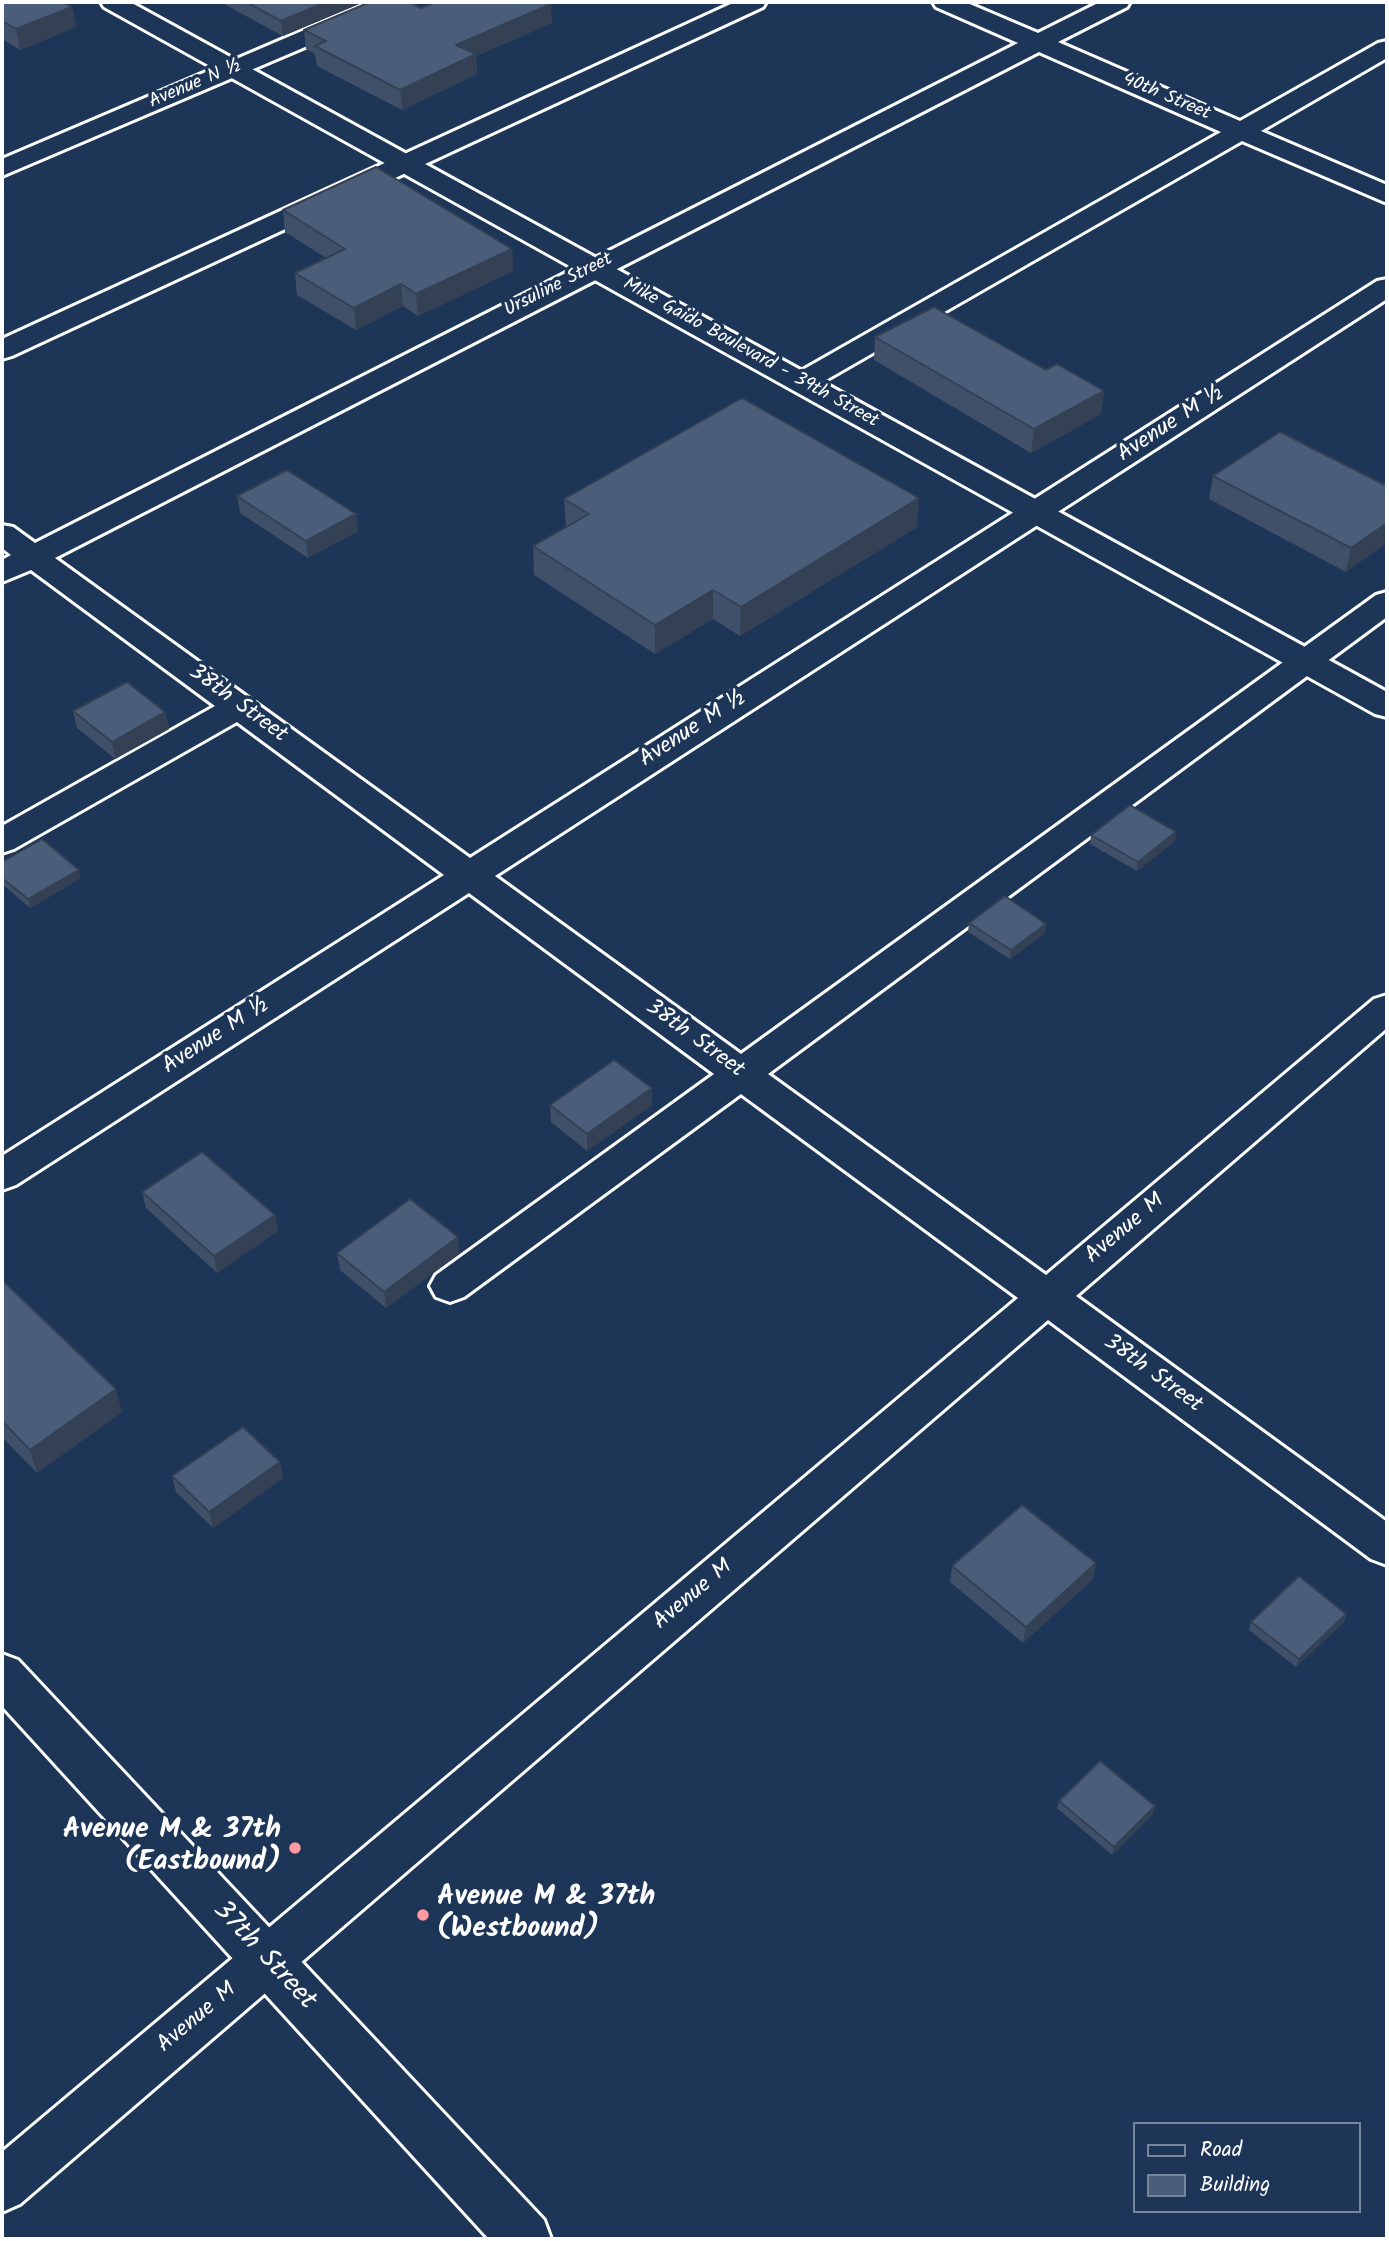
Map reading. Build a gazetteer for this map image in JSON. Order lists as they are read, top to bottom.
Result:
{
  "streets": {
    "street": [
      "Avenue N ½",
      "40th Street",
      "Ursuline Street",
      "Mike Gaido Boulevard - 39th Street",
      "Avenue M ½",
      "38th Street",
      "Avenue M",
      "37th Street"
    ]
  },
  "crossings": [
    ["Avenue N ½", "Mike Gaido Boulevard - 39th Street"],
    ["40th Street", "Ursuline Street"],
    ["Ursuline Street", "Mike Gaido Boulevard - 39th Street"],
    ["Ursuline Street", "38th Street"],
    ["Mike Gaido Boulevard - 39th Street", "Avenue M ½"],
    ["Avenue M ½", "38th Street"],
    ["38th Street", "Avenue M"],
    ["Avenue M", "37th Street"]
  ],
  "places": ["Avenue M & 37th (Eastbound)", "Avenue M & 37th (Westbound)"],
  "legend": ["Road", "Building"]
}
